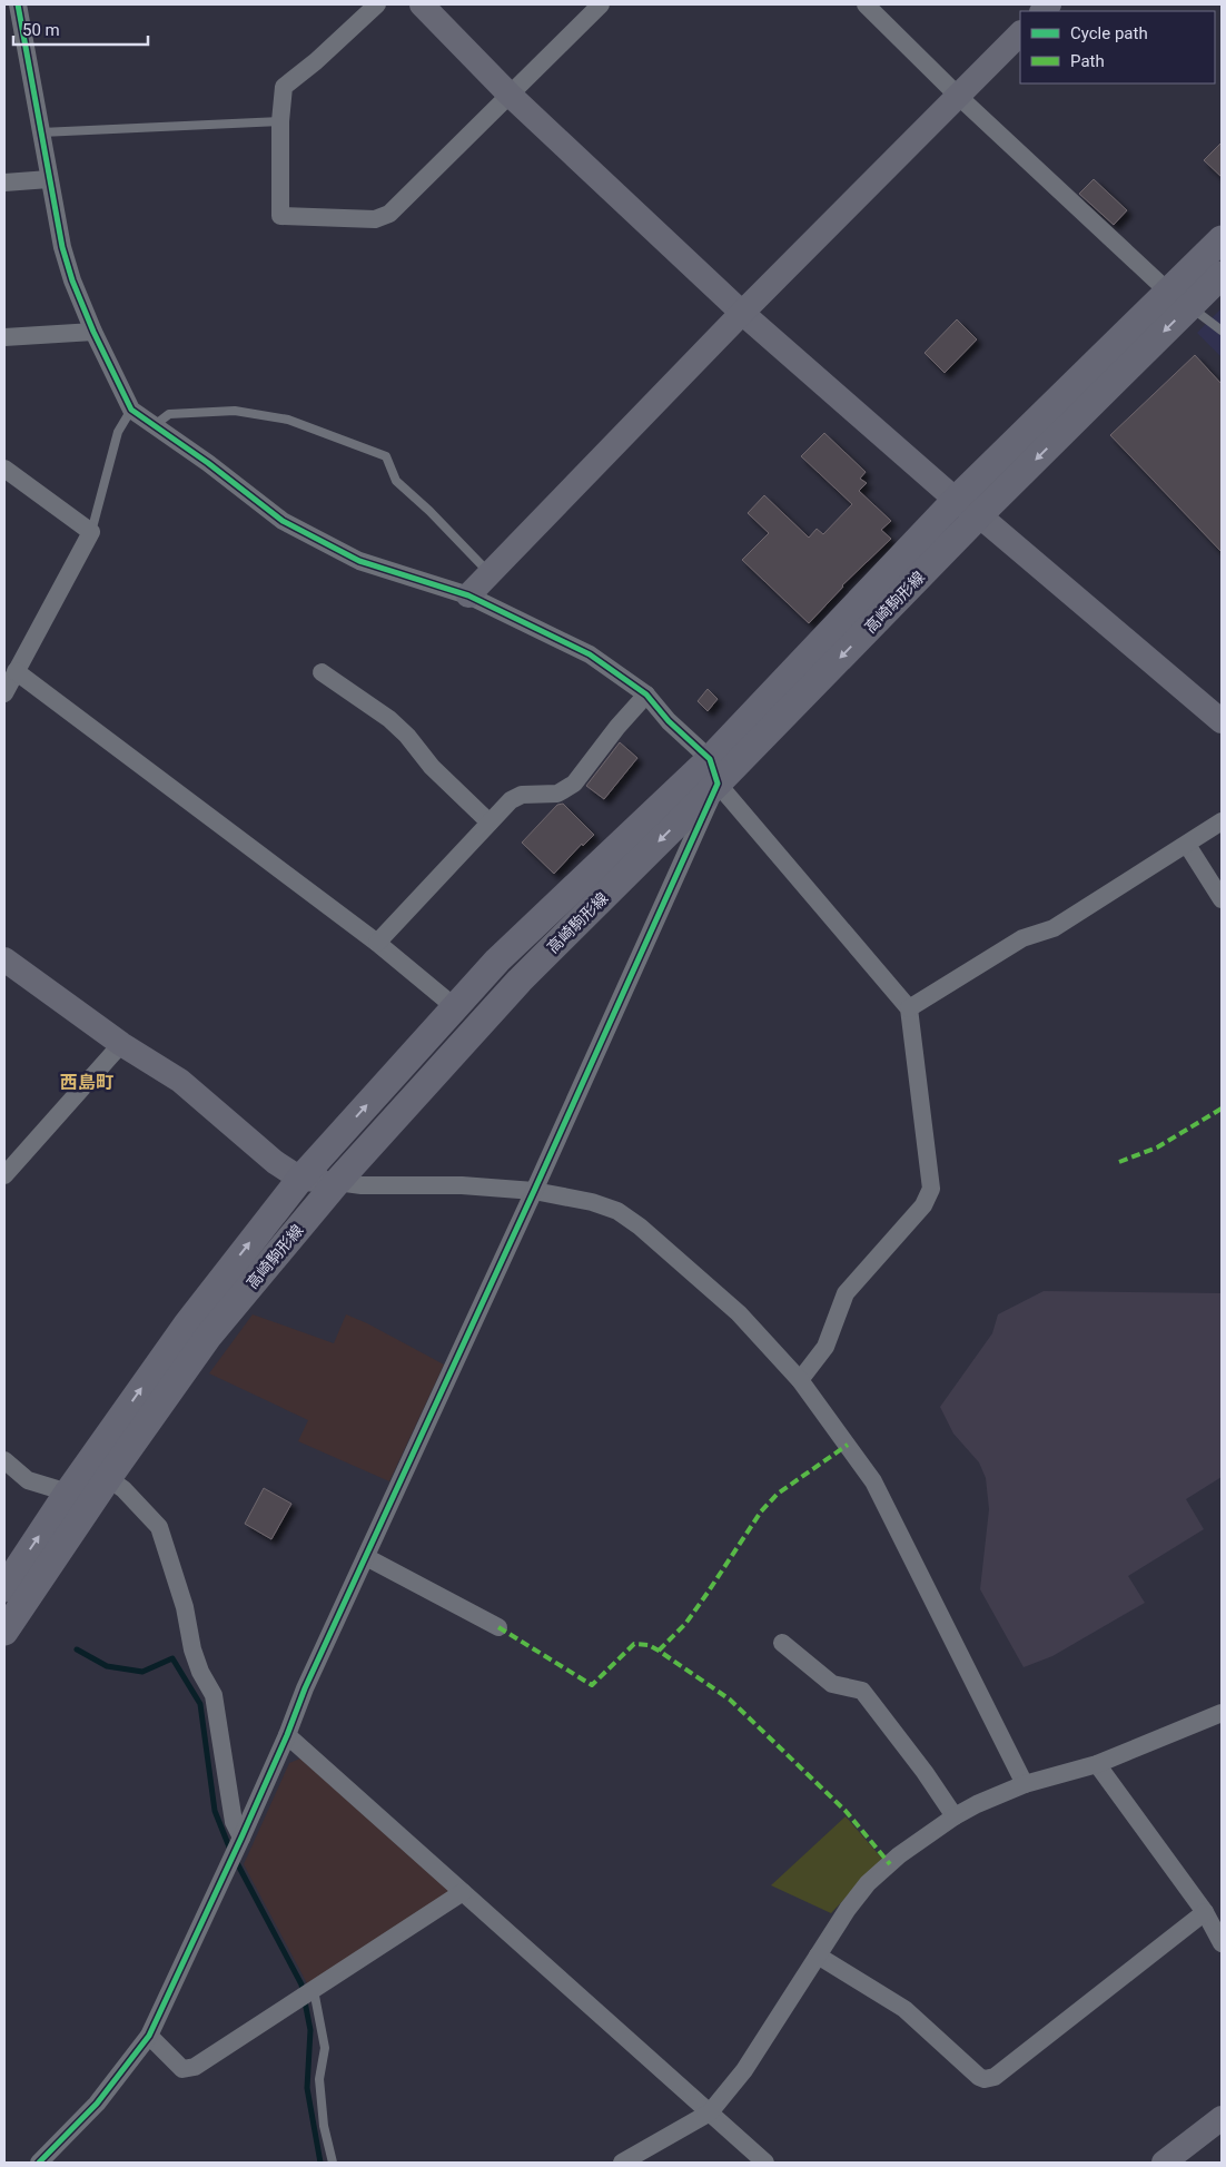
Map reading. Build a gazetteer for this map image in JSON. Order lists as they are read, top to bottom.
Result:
{
  "streets": {
    "main road": ["高崎駒形線"]
  },
  "districts": ["西島町"],
  "legend": ["Cycle path", "Path"],
  "scale_bar": "50 m"
}
